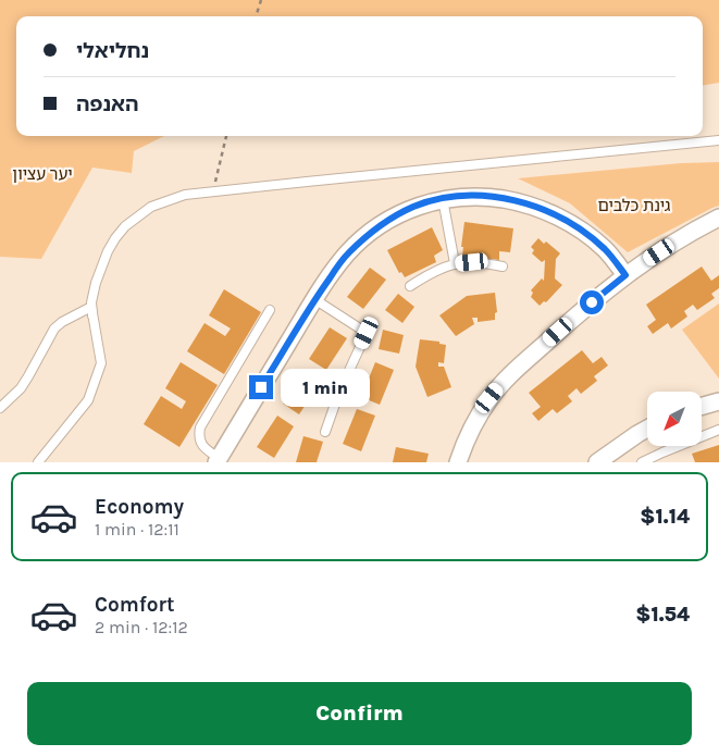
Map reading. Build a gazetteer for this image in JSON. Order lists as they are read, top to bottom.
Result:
{
  "parks": ["יער עציון", "גינת כלבים"],
  "north": "bottom left",
  "page": {
    "banner": ["נחליאלי", "האנפה"],
    "bubble": "1 min",
    "list": [
      {
        "name": "Economy",
        "note": "1 min · 12:11",
        "value": "$1.14"
      },
      {
        "name": "Comfort",
        "note": "2 min · 12:12",
        "value": "$1.54"
      }
    ],
    "buttons": "Confirm"
  }
}
